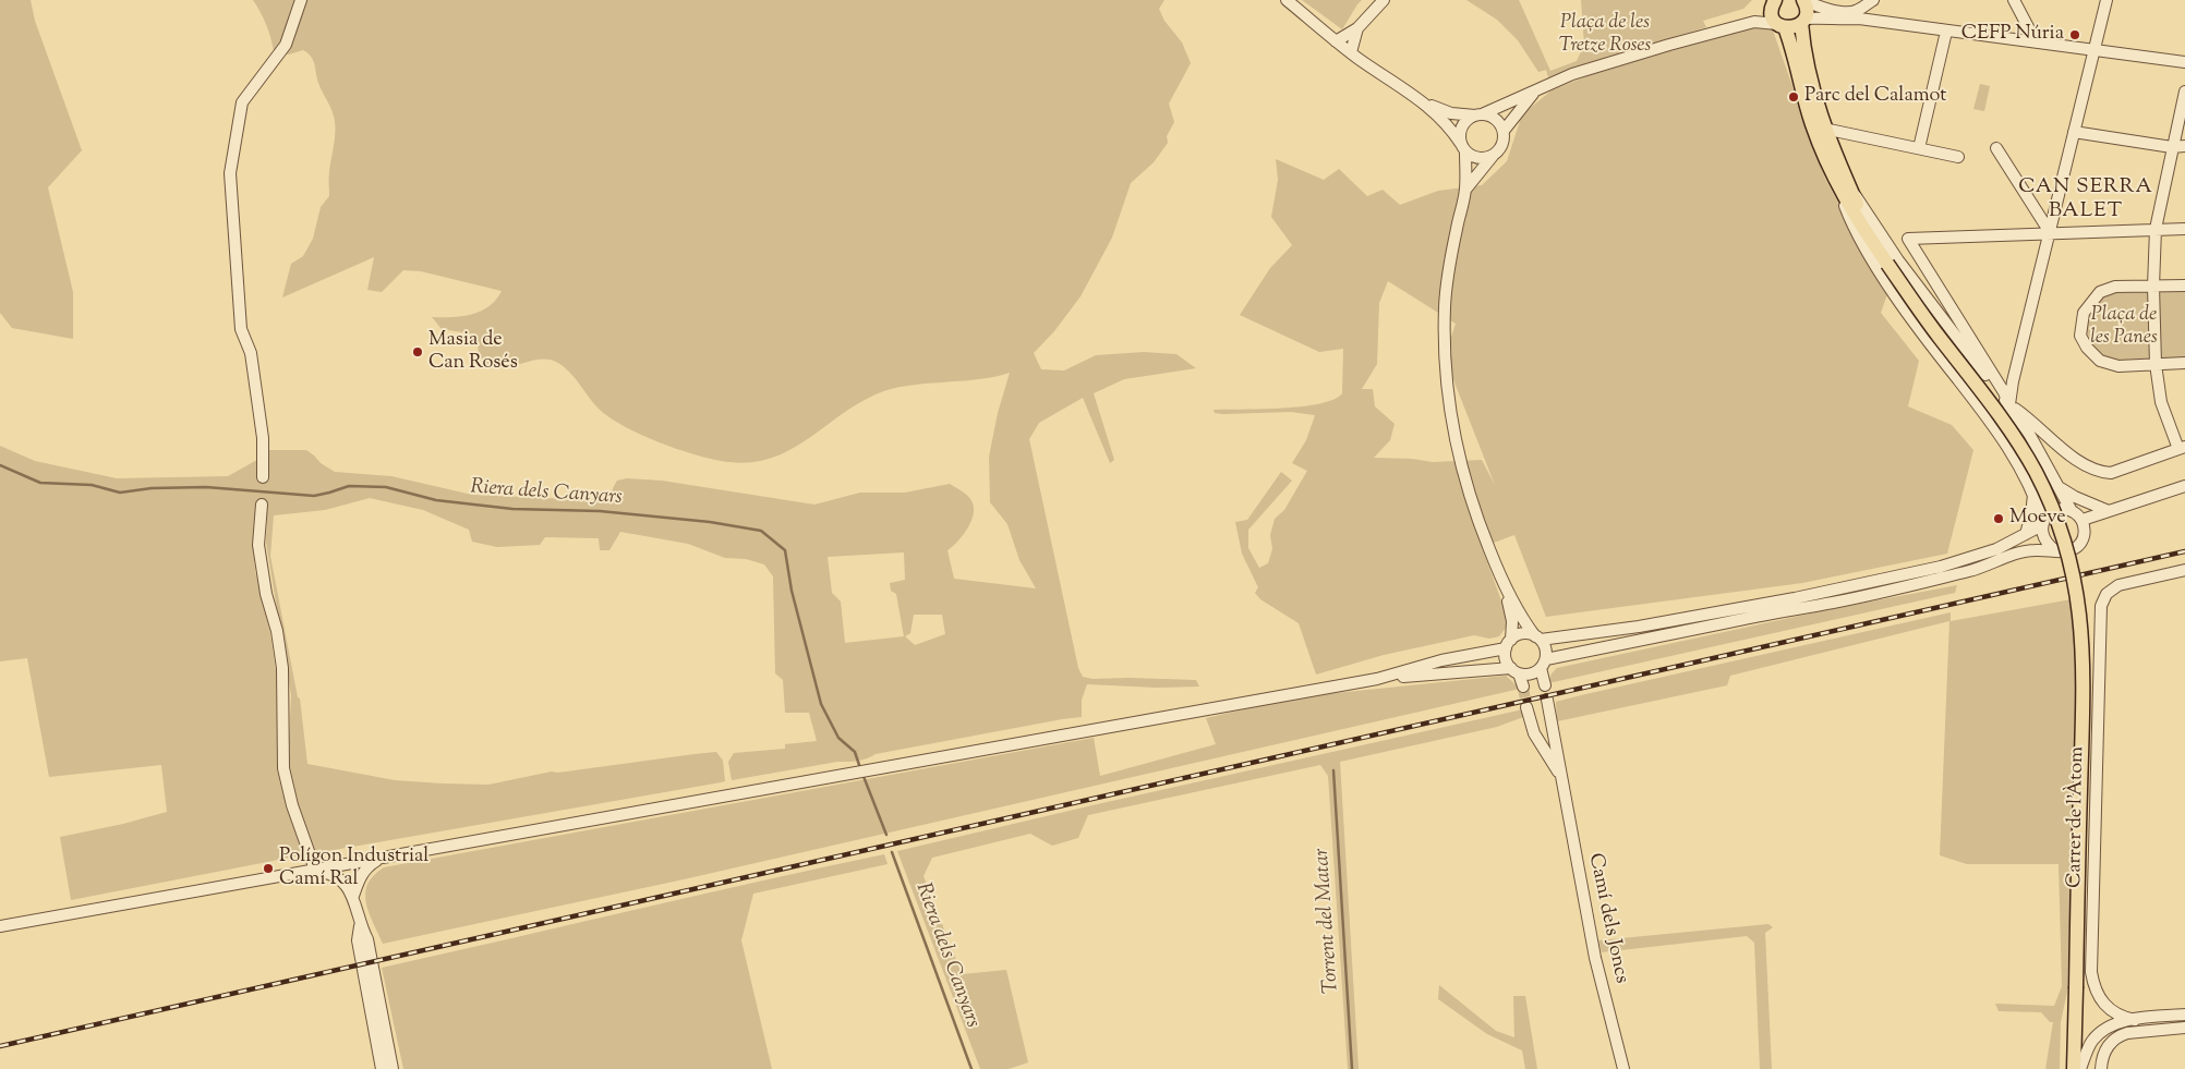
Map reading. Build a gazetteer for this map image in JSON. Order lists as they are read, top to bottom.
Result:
{
  "streets": {
    "street": ["Carrer de l'Àtom", "Camí dels Joncs"]
  },
  "districts": ["CAN SERRA BALET"],
  "water": ["Riera dels Canyars", "Torrent del Matar"],
  "parks": ["Plaça de les Tretze Roses", "Plaça de les Panes"],
  "places": [
    "CEFP Núria",
    "Parc del Calamot",
    "Masia de Can Rosés",
    "Moeve",
    "Polígon Industrial Camí Ral"
  ]
}
